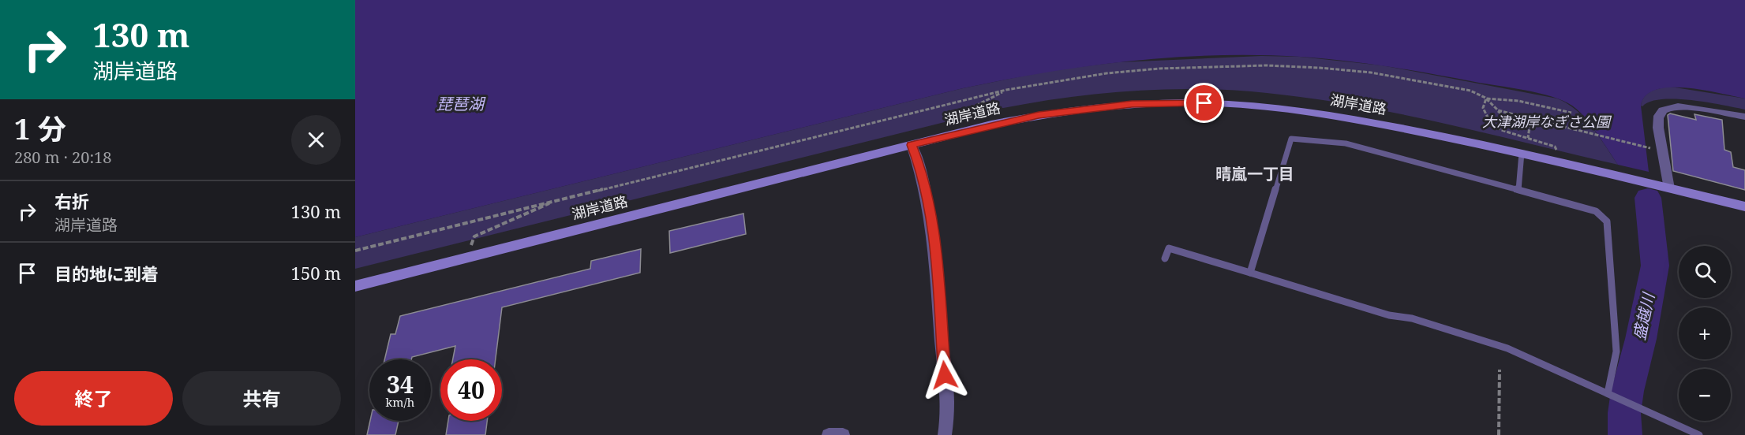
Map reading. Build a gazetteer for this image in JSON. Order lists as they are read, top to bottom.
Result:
{
  "streets": {
    "main road": ["湖岸道路"]
  },
  "districts": ["晴嵐一丁目"],
  "water": ["琵琶湖", "盛越川"],
  "parks": ["大津湖岸なぎさ公園"],
  "page": {
    "turn": ["130 m", "湖岸道路"],
    "heading": ["1 分", "280 m · 20:18"],
    "list": [
      {
        "name": "右折",
        "note": "湖岸道路",
        "value": "130 m"
      },
      {
        "name": "目的地に到着",
        "value": "150 m"
      }
    ],
    "map_buttons": ["+", "−"],
    "speed": "34 km/h",
    "limit": "40",
    "buttons": ["終了", "共有"]
  }
}
